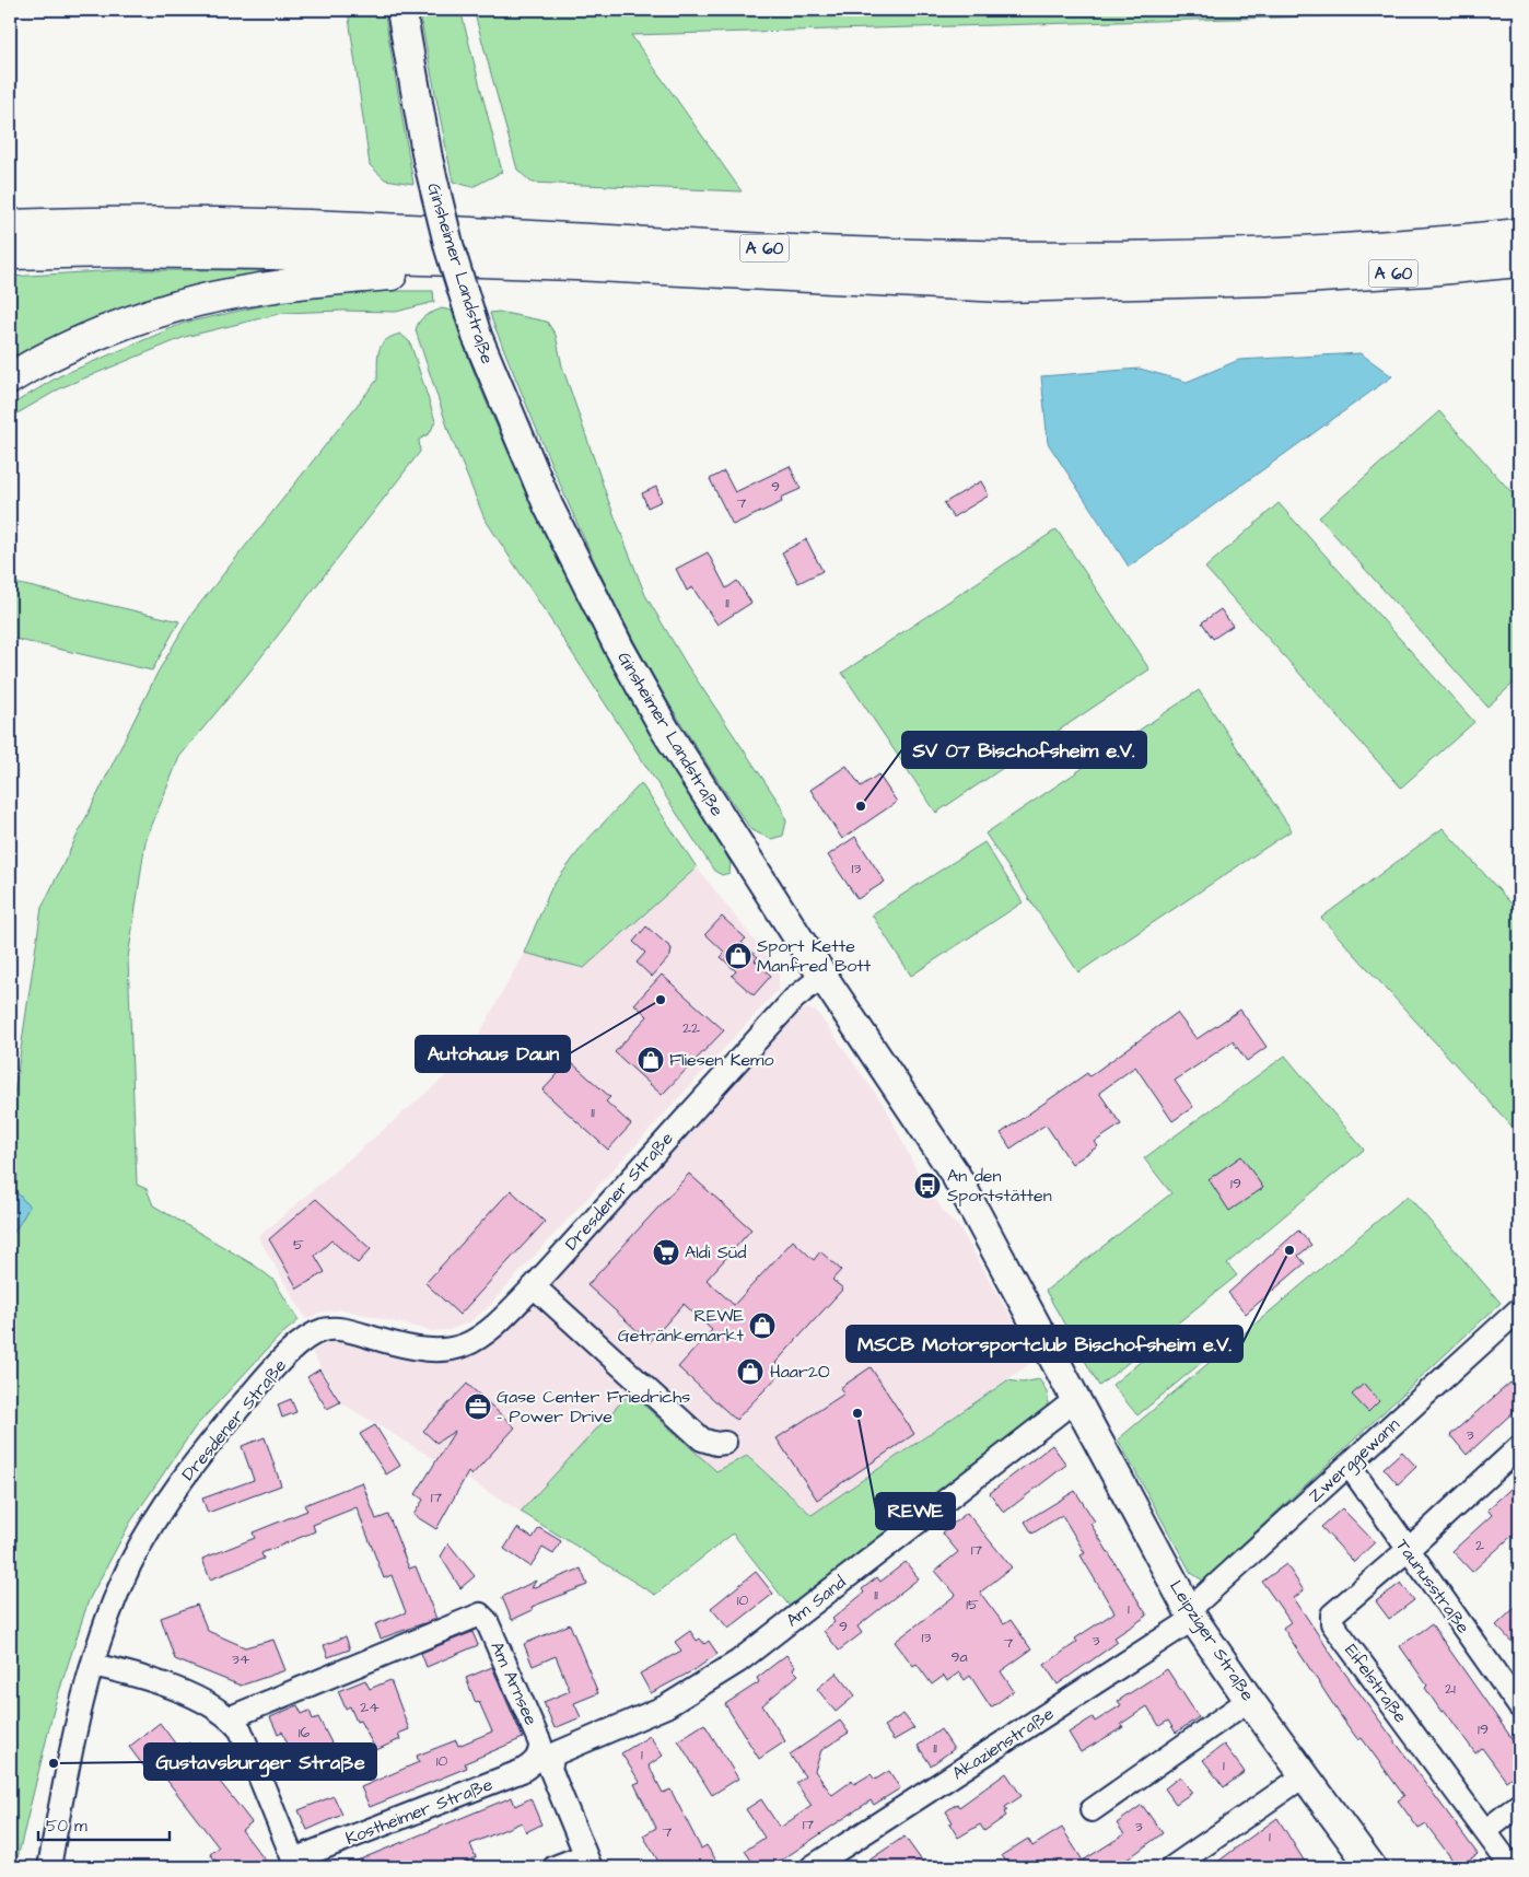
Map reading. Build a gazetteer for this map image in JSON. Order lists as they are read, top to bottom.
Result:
{
  "streets": {
    "highway": ["A 60"],
    "main road": ["Ginsheimer Landstraße", "Leipziger Straße"],
    "street": [
      "Dresdener Straße",
      "Zwerggewann",
      "Taunusstraße",
      "Am Sand",
      "Am Arnsee",
      "Eifelstraße",
      "Akazienstraße",
      "Kostheimer Straße"
    ]
  },
  "crossings": [
    ["Ginsheimer Landstraße", "Dresdener Straße"],
    ["Ginsheimer Landstraße", "Am Sand"],
    ["Ginsheimer Landstraße", "Leipziger Straße"],
    ["Zwerggewann", "Taunusstraße"],
    ["Zwerggewann", "Leipziger Straße"],
    ["Zwerggewann", "Akazienstraße"],
    ["Taunusstraße", "Eifelstraße"],
    ["Am Sand", "Leipziger Straße"],
    ["Leipziger Straße", "Akazienstraße"],
    ["Am Arnsee", "Kostheimer Straße"]
  ],
  "places": {
    "other": [
      "SV 07 Bischofsheim e.V.",
      "Autohaus Daun",
      "MSCB Motorsportclub Bischofsheim e.V.",
      "REWE",
      "Gustavsburger Straße"
    ],
    "shop": [
      "Sport Kette Manfred Bott",
      "Fliesen Kemo",
      "REWE Getränkemarkt",
      "Haar2O"
    ],
    "bus stop": ["An den Sportstätten"],
    "supermarket": ["Aldi Süd"],
    "office": ["Gase Center Friedrichs - Power Drive"]
  },
  "house_numbers": [
    "9",
    "7",
    "11",
    "13",
    "22",
    "11",
    "19",
    "5",
    "3",
    "17",
    "2",
    "17",
    "11",
    "10",
    "15",
    "1",
    "9",
    "13",
    "3",
    "7",
    "9a",
    "34",
    "21",
    "24",
    "19",
    "16",
    "11",
    "1",
    "10",
    "1",
    "17",
    "3",
    "7",
    "1"
  ],
  "scale_bar": "50 m"
}
